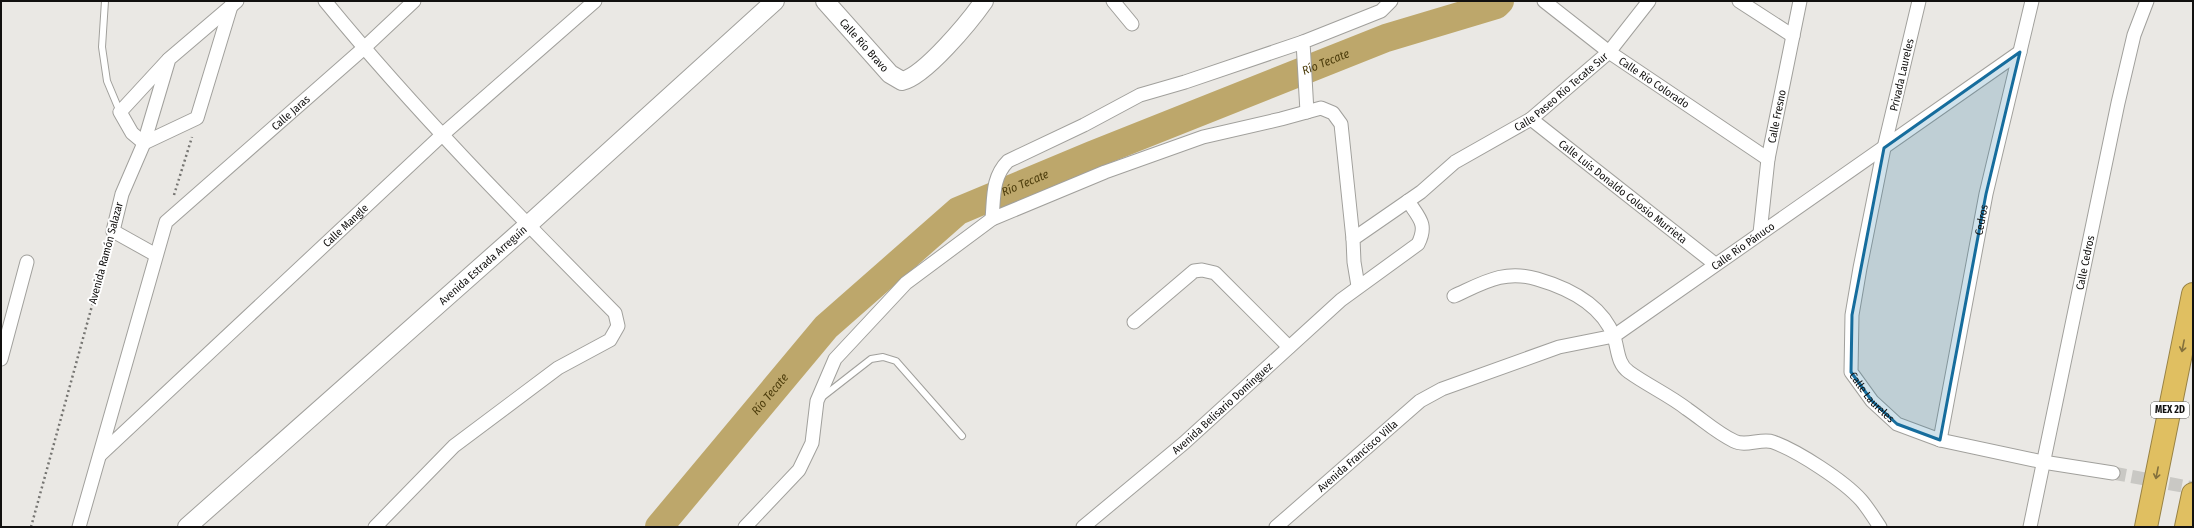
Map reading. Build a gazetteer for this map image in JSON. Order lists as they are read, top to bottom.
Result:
{
  "streets": {
    "highway": ["MEX 2D"],
    "street": [
      "Calle Río Bravo",
      "Privada Laureles",
      "Calle Río Colorado",
      "Calle Paseo Río Tecate Sur",
      "Calle Jaras",
      "Calle Fresno",
      "Calle Luis Donaldo Colosio Murrieta",
      "Cedros",
      "Calle Mangle",
      "Calle Río Pánuco",
      "Avenida Ramón Salazar",
      "Calle Cedros",
      "Avenida Estrada Arreguín",
      "Calle Laureles",
      "Avenida Belisario Domínguez",
      "Avenida Francisco Villa"
    ]
  },
  "crossings": [
    ["Privada Laureles", "Calle Río Pánuco"],
    ["Privada Laureles", "Calle Laureles"],
    ["Calle Río Colorado", "Calle Paseo Río Tecate Sur"],
    ["Calle Río Colorado", "Calle Fresno"],
    ["Calle Paseo Río Tecate Sur", "Calle Luis Donaldo Colosio Murrieta"],
    ["Calle Paseo Río Tecate Sur", "Avenida Belisario Domínguez"],
    ["Calle Fresno", "Calle Río Pánuco"],
    ["Calle Luis Donaldo Colosio Murrieta", "Calle Río Pánuco"],
    ["Cedros", "Calle Río Pánuco"],
    ["Cedros", "Calle Laureles"],
    ["Calle Río Pánuco", "Calle Laureles"],
    ["Calle Río Pánuco", "Avenida Francisco Villa"],
    ["Calle Cedros", "Calle Laureles"]
  ],
  "water": ["Río Tecate"]
}
